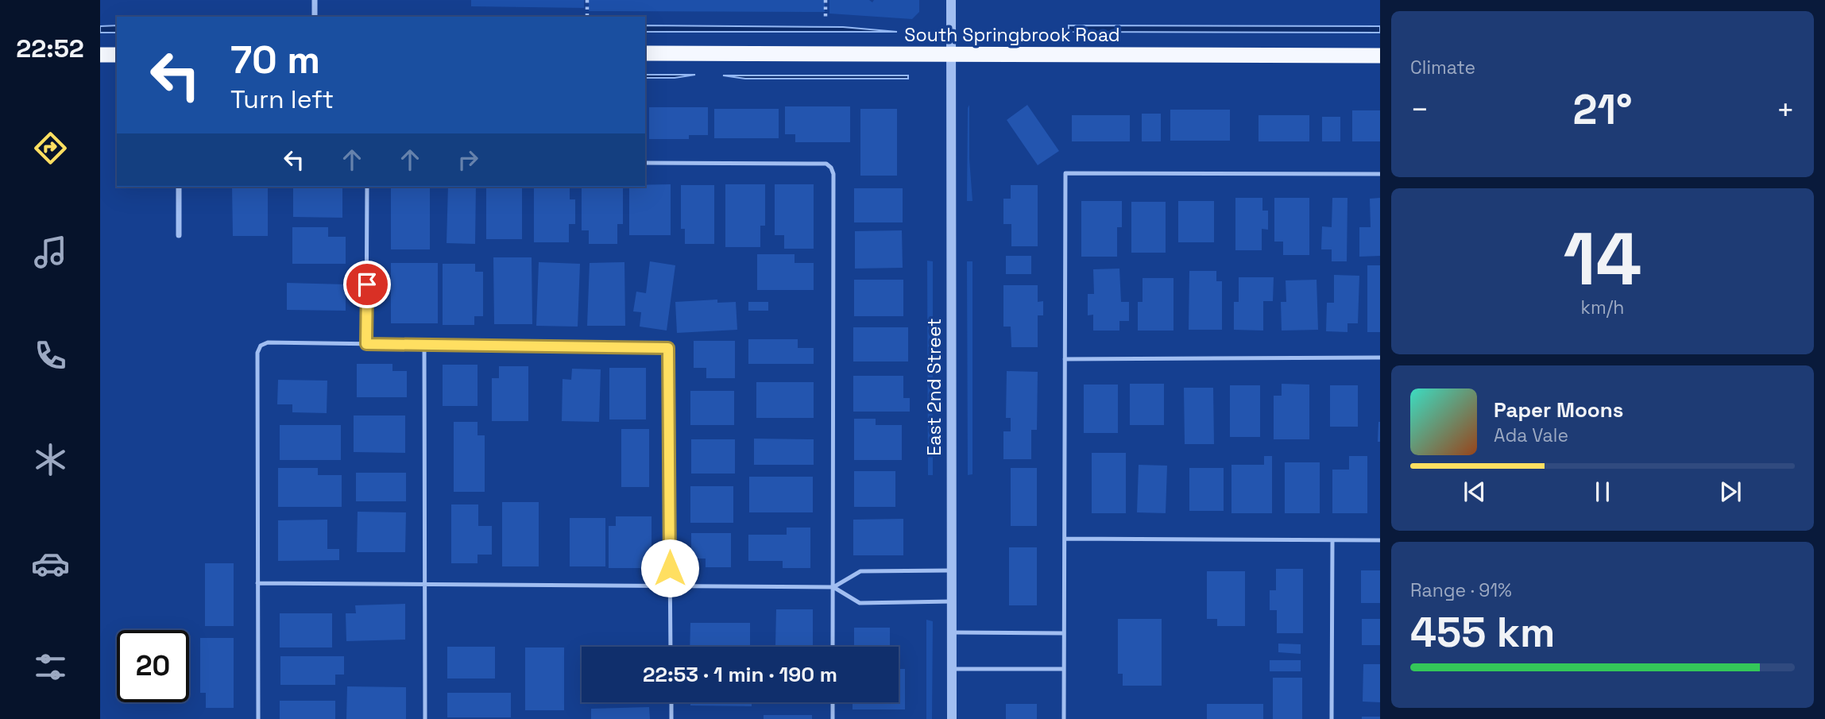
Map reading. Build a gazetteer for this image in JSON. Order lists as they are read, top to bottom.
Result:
{
  "streets": {
    "highway": ["South Springbrook Road"],
    "street": ["East 2nd Street"]
  },
  "crossings": [
    ["South Springbrook Road", "East 2nd Street"]
  ],
  "page": {
    "tabs": "22:52",
    "tile": [
      "Climate",
      ["14", "km/h"],
      ["Range · 91%", "455 km"]
    ],
    "turn": ["70 m", "Turn left"],
    "heat": ["−", "21°", "+"],
    "song": ["Paper Moons", "Ada Vale"],
    "limit": "20",
    "trip": "22:53 · 1 min · 190 m"
  }
}
